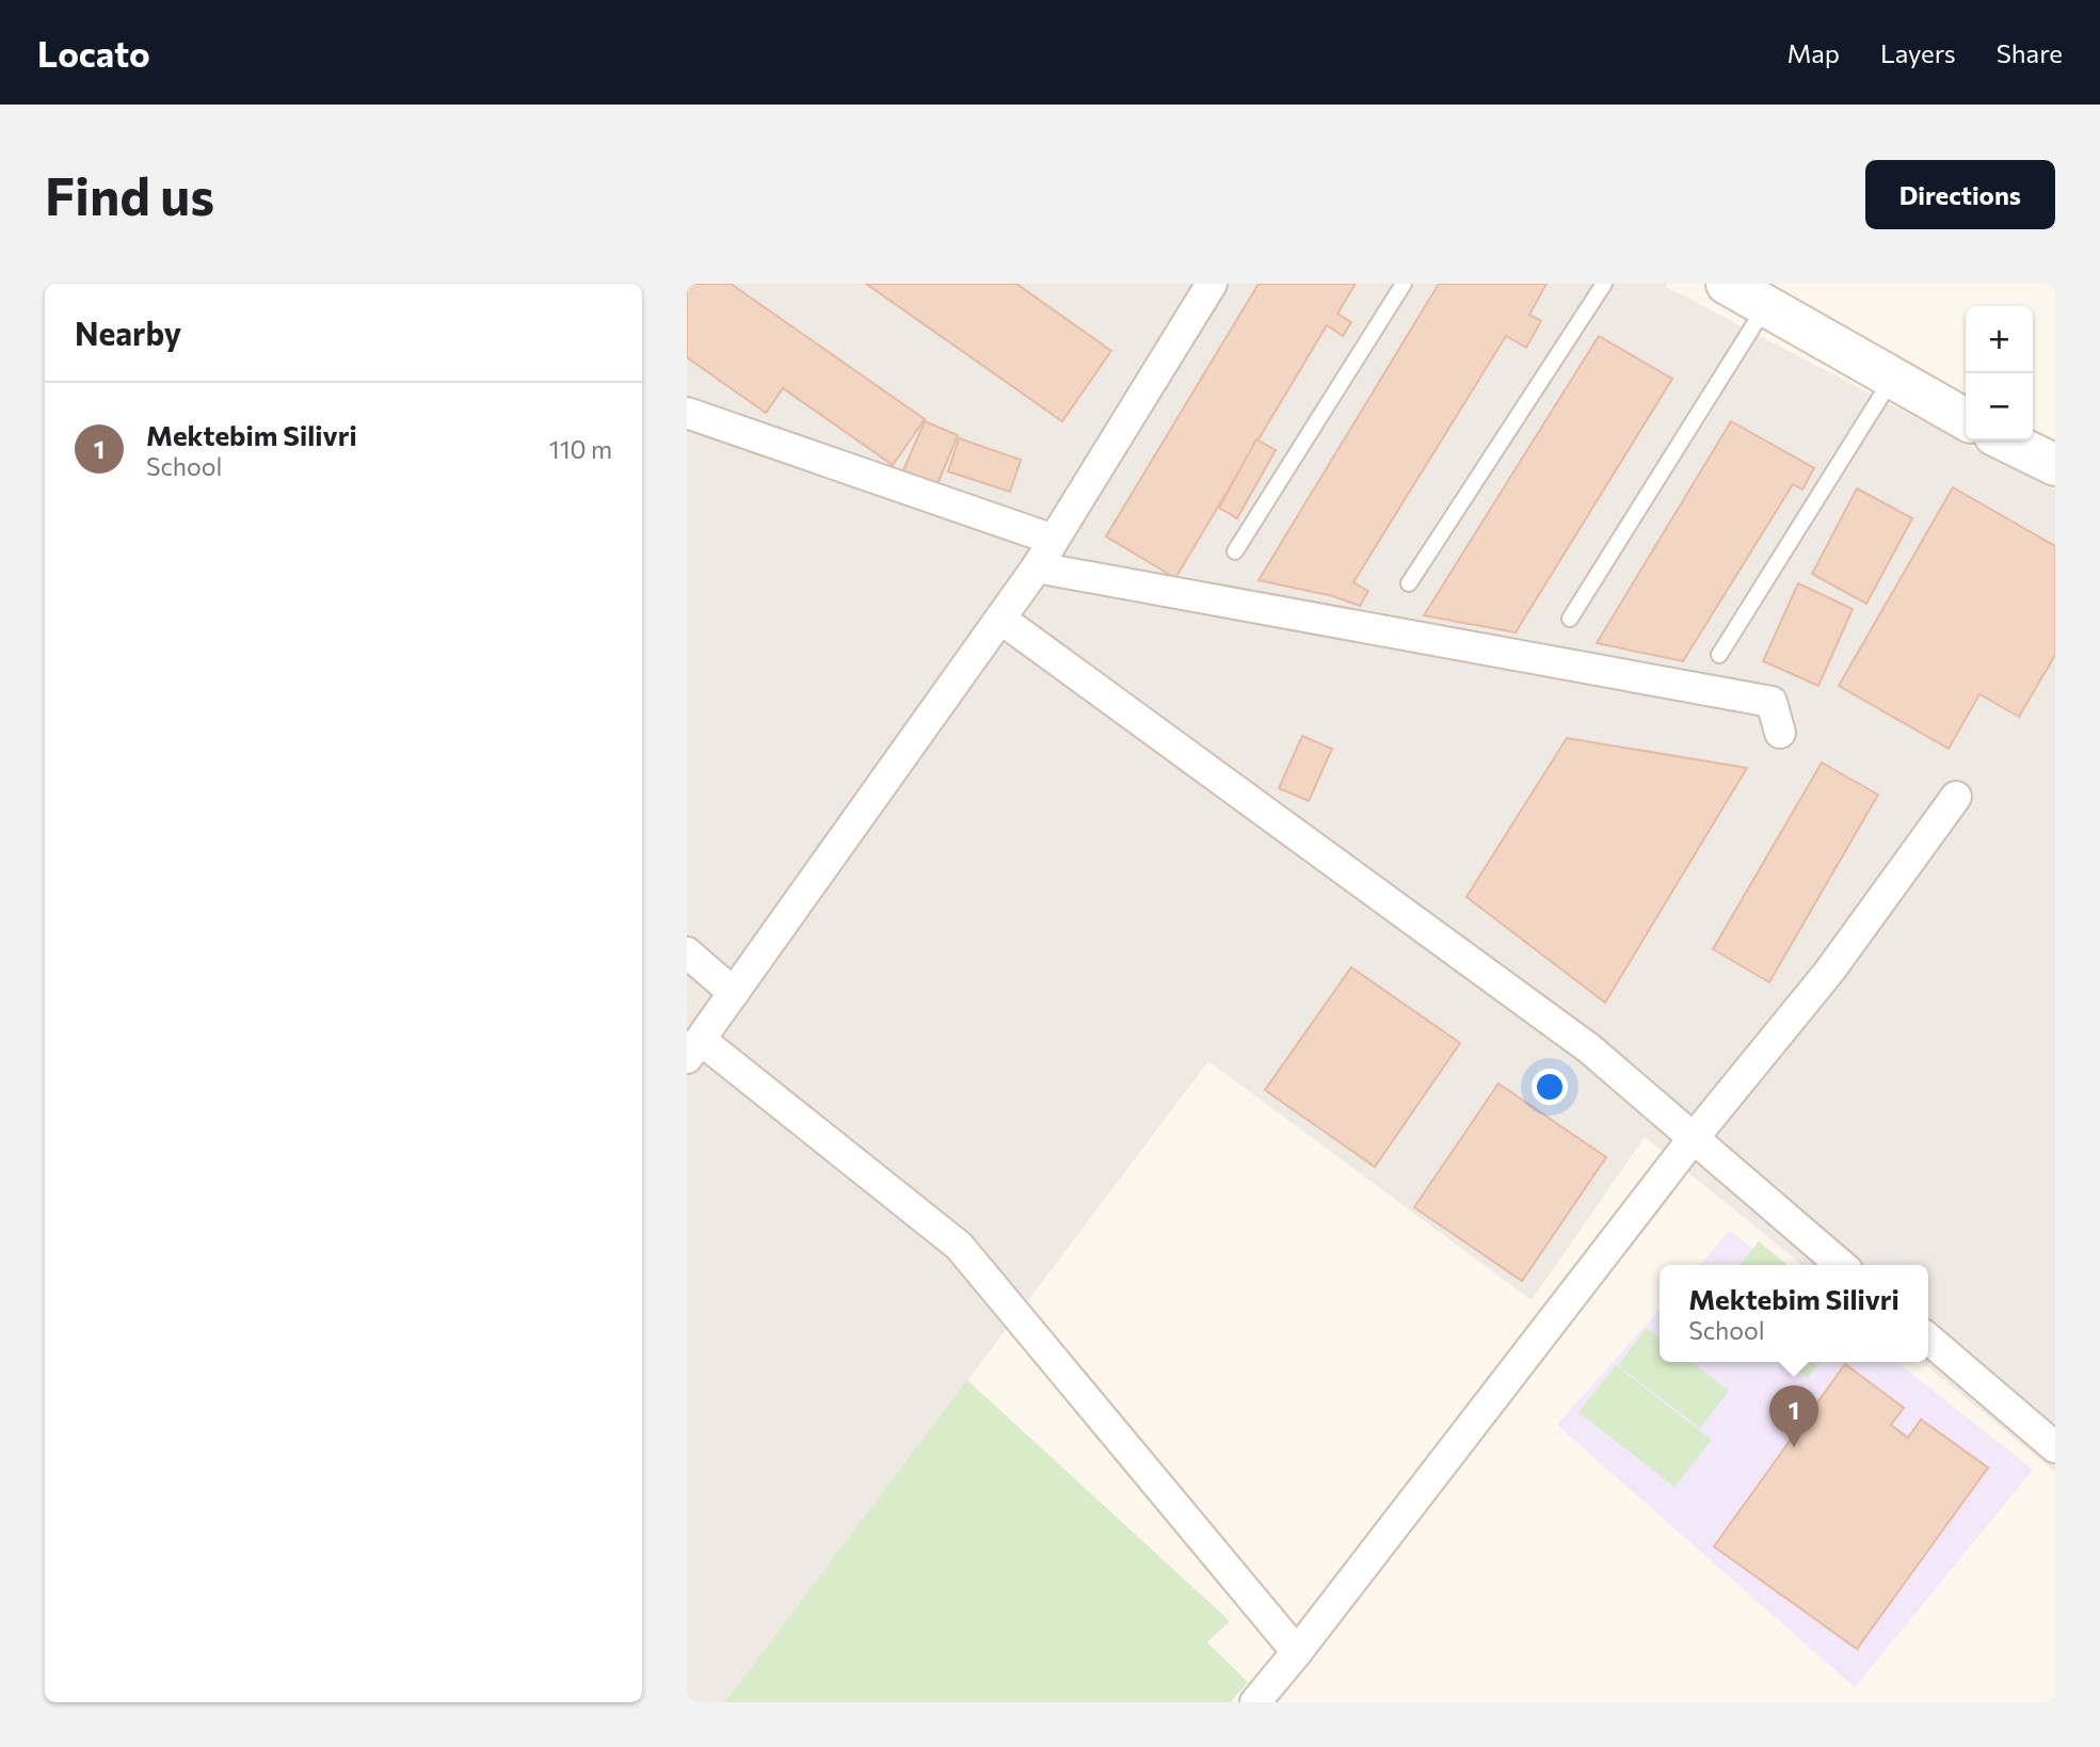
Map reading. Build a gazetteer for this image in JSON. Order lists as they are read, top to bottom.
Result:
{
  "page": {
    "header": "Locato",
    "nav": ["Map", "Layers", "Share"],
    "buttons": "Directions",
    "title": "Find us",
    "heading": "Nearby",
    "map_buttons": ["+", "−"],
    "list": [
      {
        "mark": "1",
        "name": "Mektebim Silivri",
        "note": "School",
        "value": "110 m"
      }
    ],
    "popup": ["Mektebim Silivri", "School"],
    "pins": "1"
  }
}
